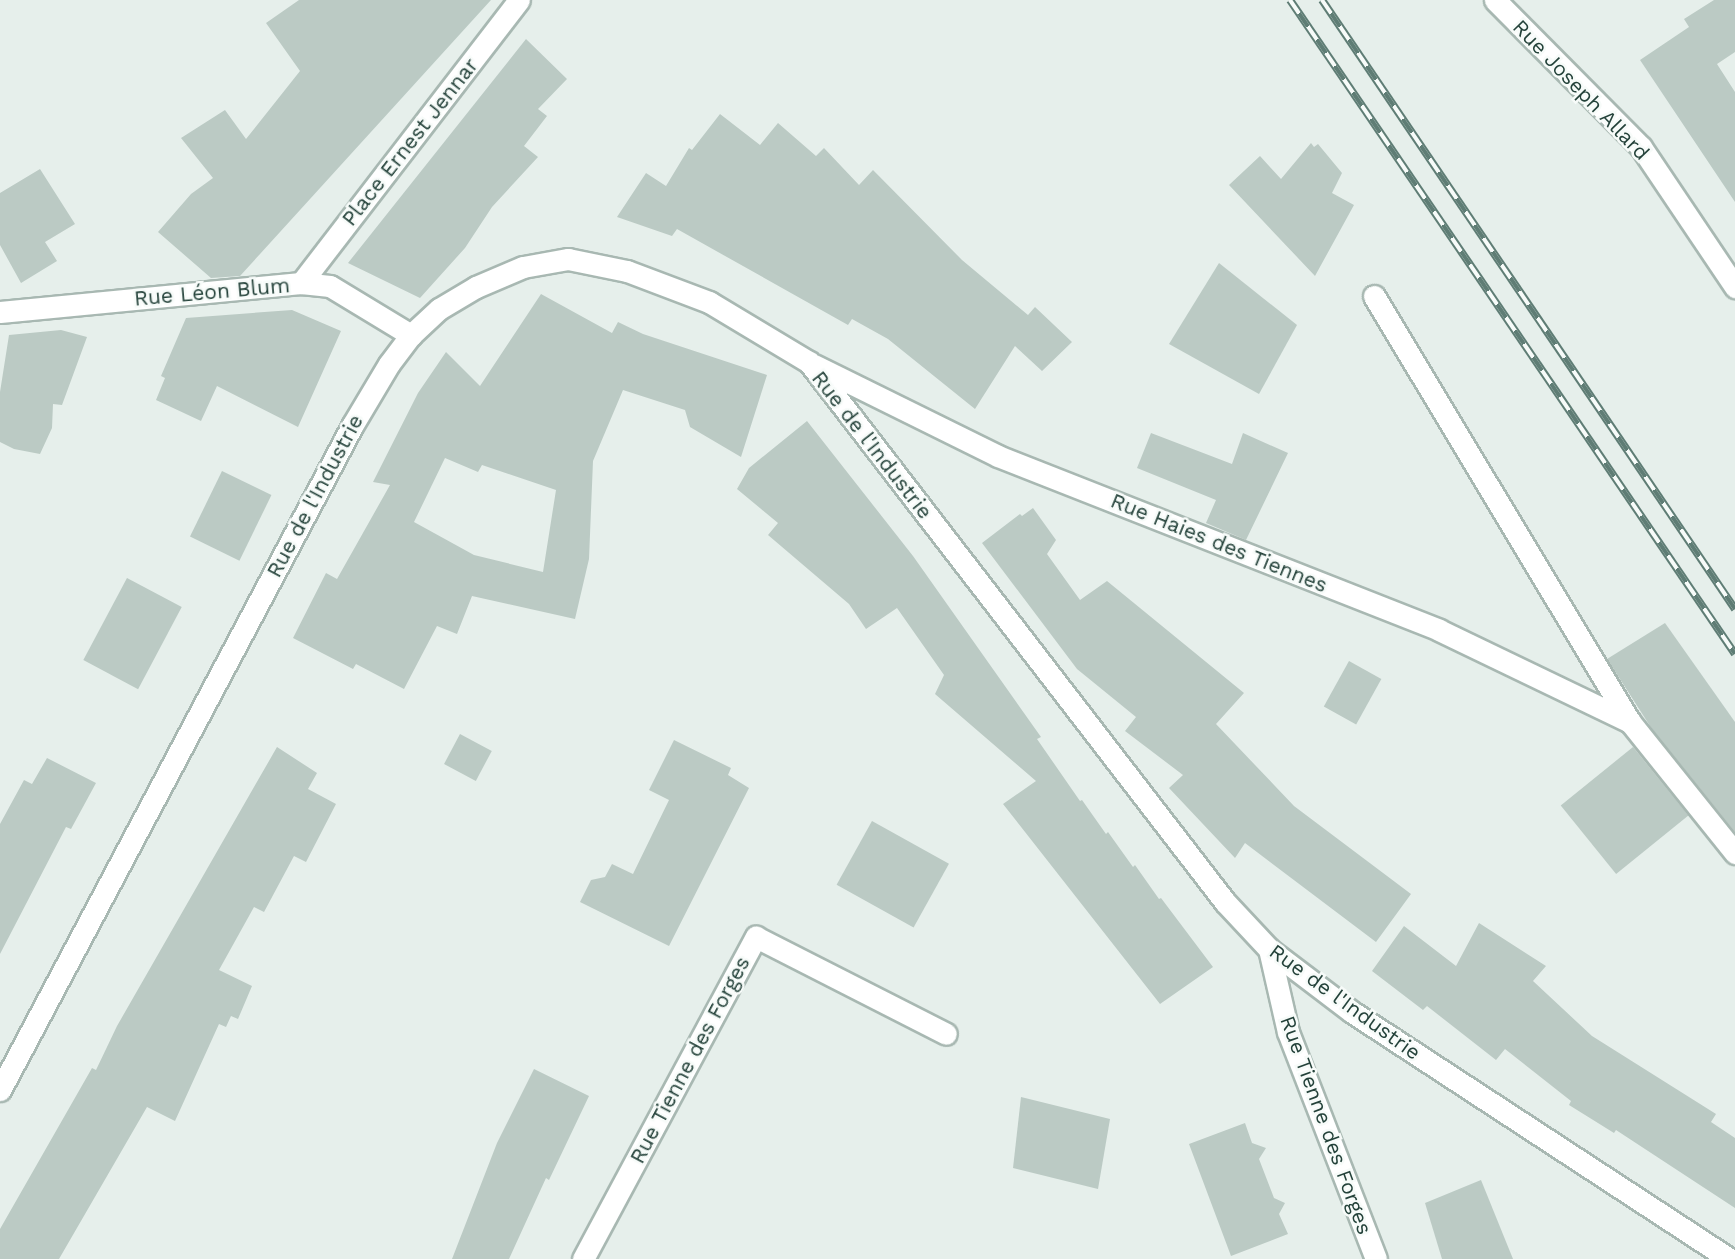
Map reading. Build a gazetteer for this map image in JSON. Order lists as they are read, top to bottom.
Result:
{
  "streets": {
    "street": [
      "Rue Joseph Allard",
      "Place Ernest Jennar",
      "Rue Léon Blum",
      "Rue de l'Industrie",
      "Rue Haies des Tiennes",
      "Rue Tienne des Forges"
    ]
  },
  "crossings": [
    ["Place Ernest Jennar", "Rue Léon Blum"],
    ["Rue Léon Blum", "Rue de l'Industrie"],
    ["Rue de l'Industrie", "Rue Haies des Tiennes"],
    ["Rue de l'Industrie", "Rue Tienne des Forges"]
  ]
}
